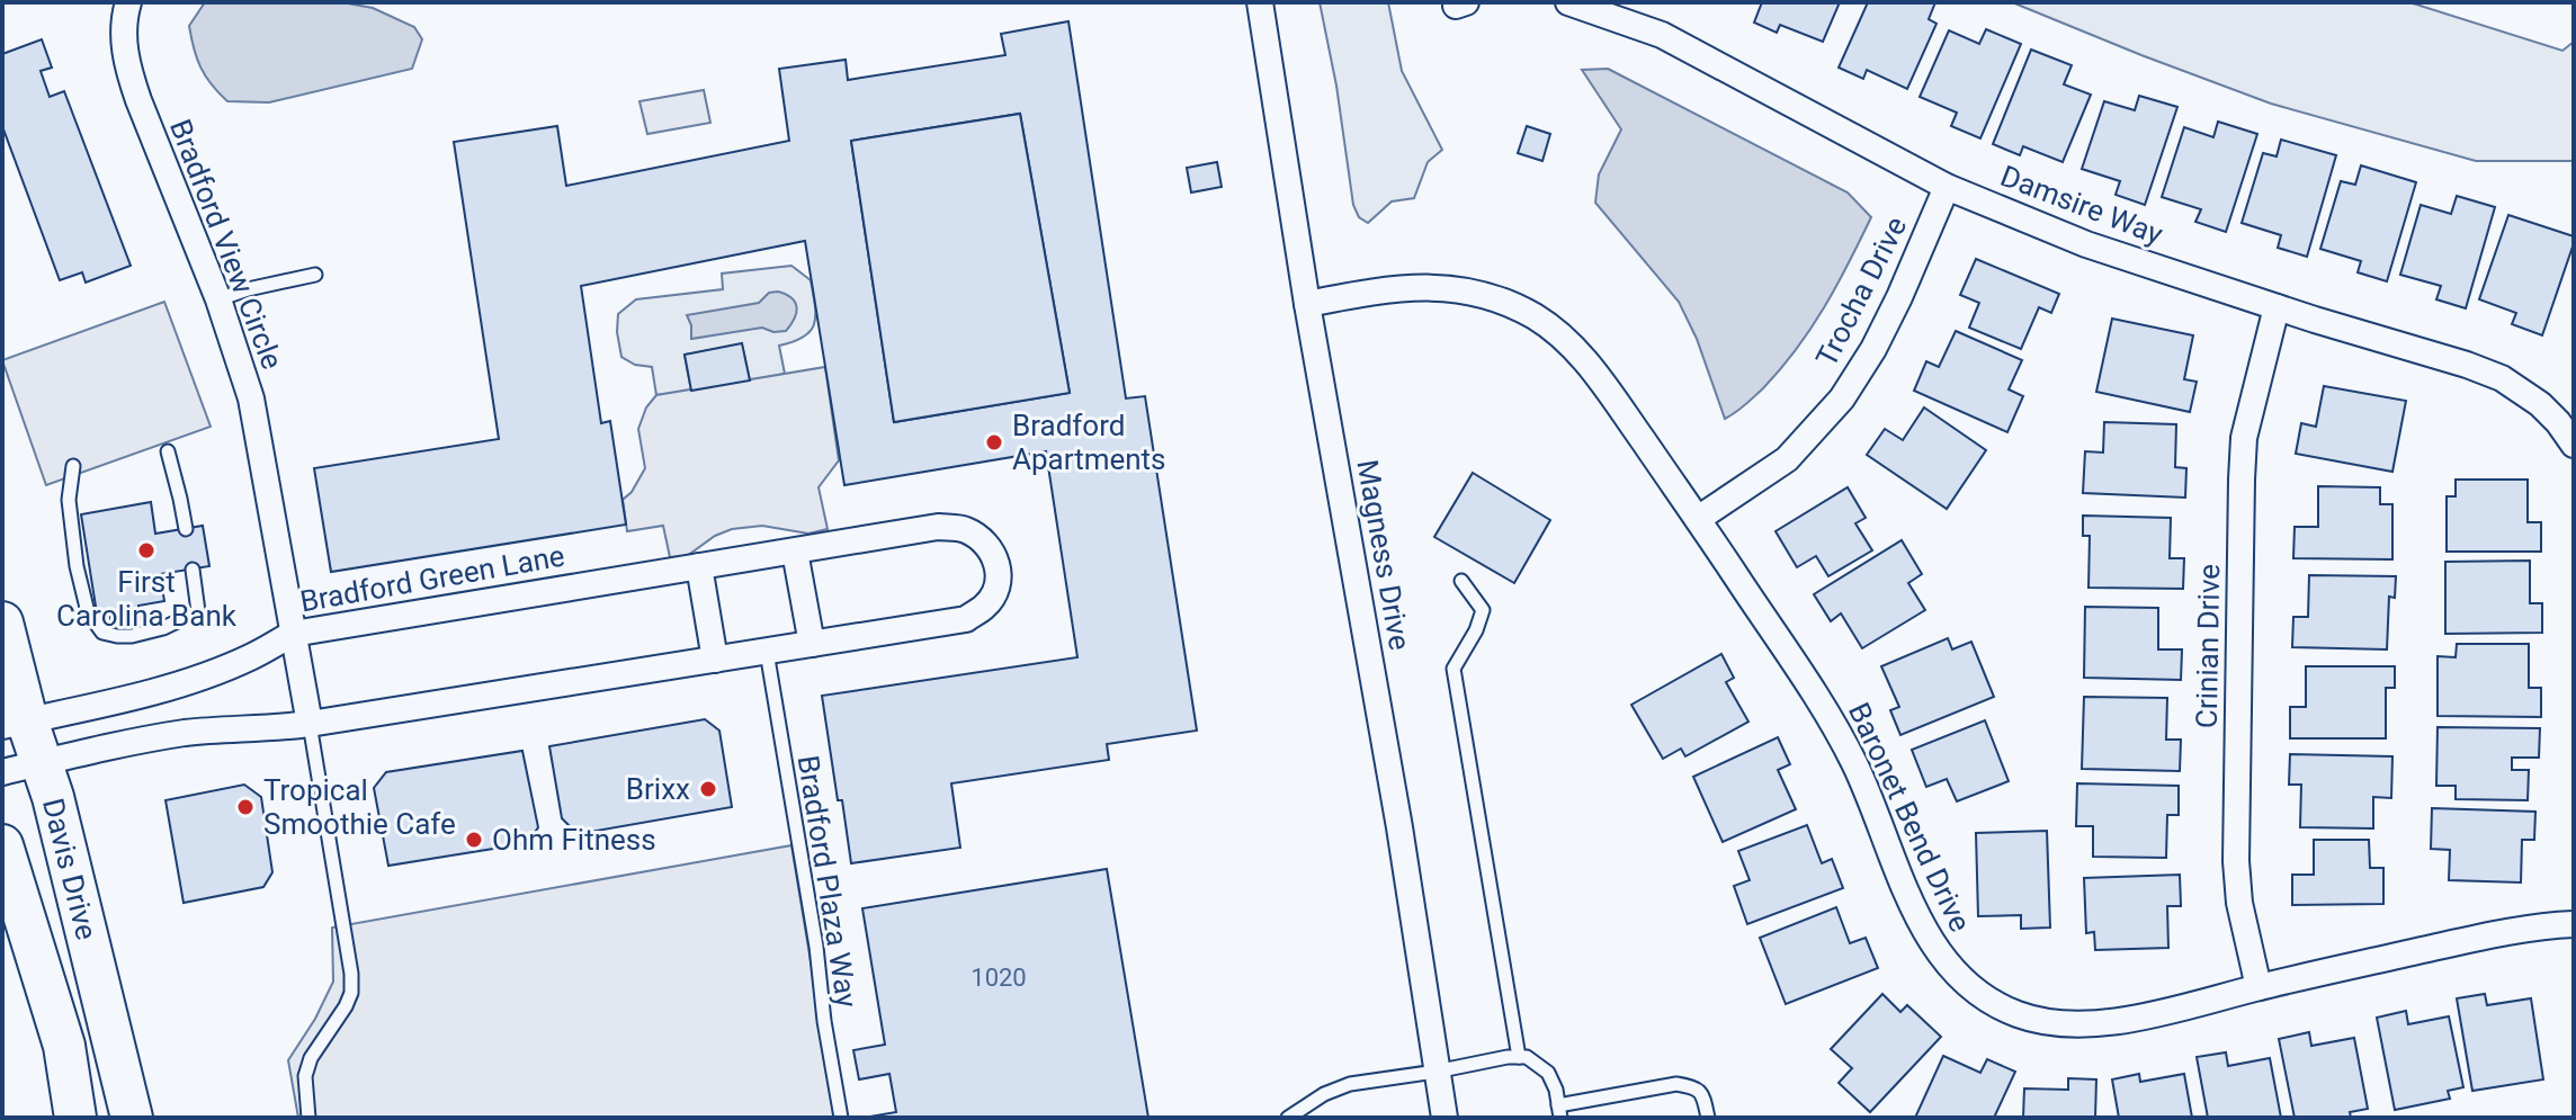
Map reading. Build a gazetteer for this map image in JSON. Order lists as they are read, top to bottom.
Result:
{
  "streets": {
    "main road": ["Davis Drive"],
    "street": [
      "Damsire Way",
      "Bradford View Circle",
      "Trocha Drive",
      "Magness Drive",
      "Bradford Green Lane",
      "Crinian Drive",
      "Baronet Bend Drive"
    ],
    "lane": ["Bradford Plaza Way"]
  },
  "crossings": [
    ["Damsire Way", "Trocha Drive"],
    ["Damsire Way", "Crinian Drive"],
    ["Bradford View Circle", "Bradford Green Lane"],
    ["Trocha Drive", "Baronet Bend Drive"],
    ["Magness Drive", "Baronet Bend Drive"],
    ["Bradford Green Lane", "Davis Drive"],
    ["Bradford Green Lane", "Bradford Plaza Way"],
    ["Crinian Drive", "Baronet Bend Drive"]
  ],
  "places": [
    "Bradford Apartments",
    "First Carolina Bank",
    "Brixx",
    "Tropical Smoothie Cafe",
    "Ohm Fitness"
  ],
  "house_numbers": ["1020"]
}
